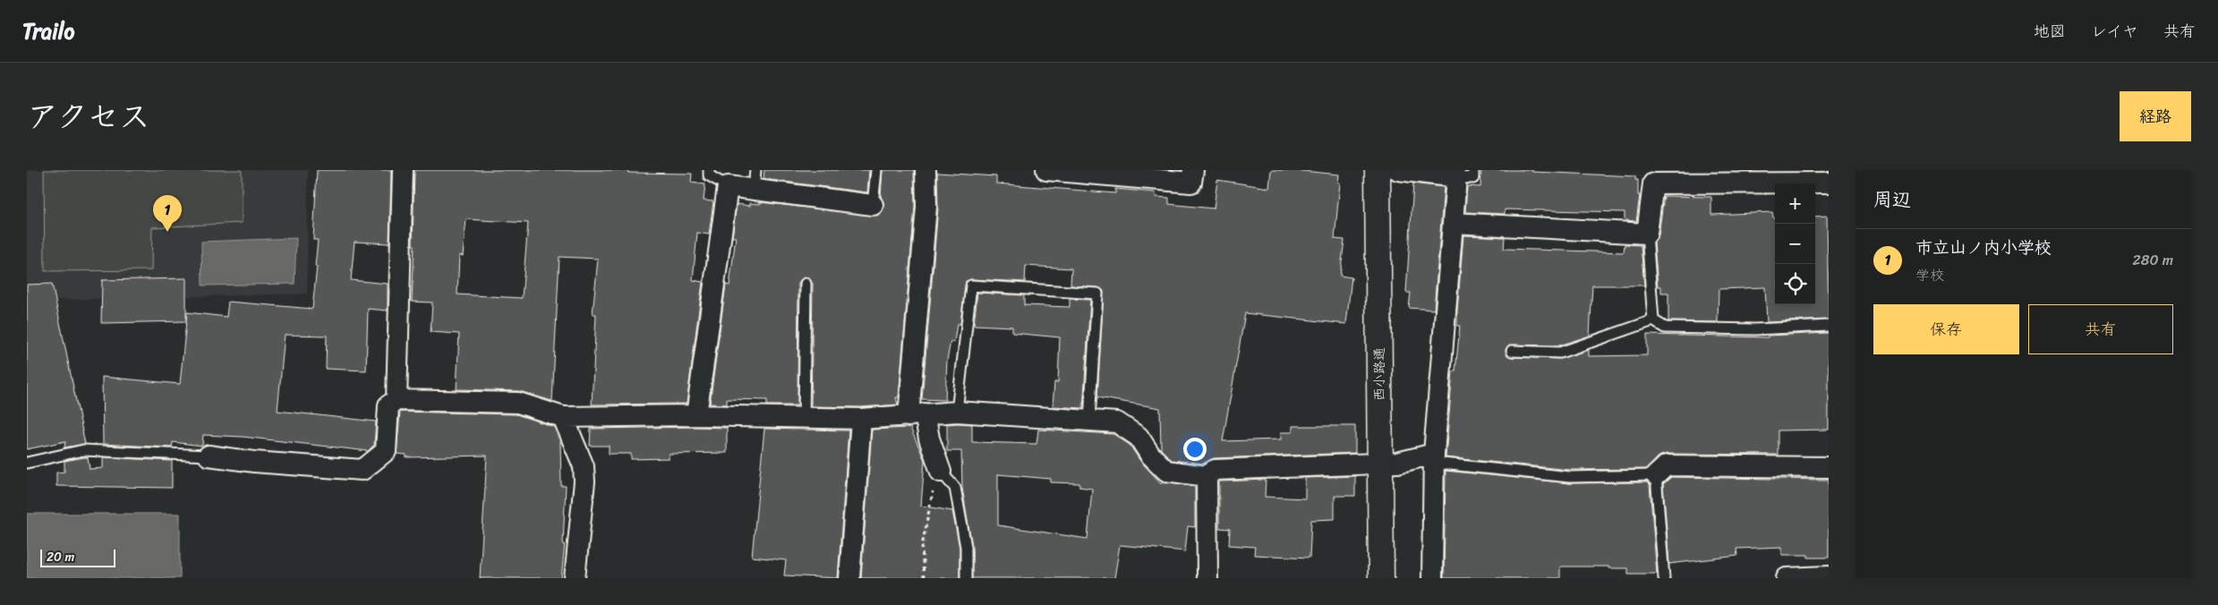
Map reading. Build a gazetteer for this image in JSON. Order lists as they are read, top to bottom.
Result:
{
  "streets": {
    "street": ["西小路通"]
  },
  "scale_bar": "20 m",
  "page": {
    "header": "Trailo",
    "nav": ["地図", "レイヤ", "共有"],
    "title": "アクセス",
    "buttons": [
      "経路",
      ["保存", "共有"]
    ],
    "heading": "周辺",
    "map_buttons": ["+", "−"],
    "pins": "1",
    "list": [
      {
        "mark": "1",
        "name": "市立山ノ内小学校",
        "note": "学校",
        "value": "280 m"
      }
    ],
    "scale": "20 m"
  }
}
